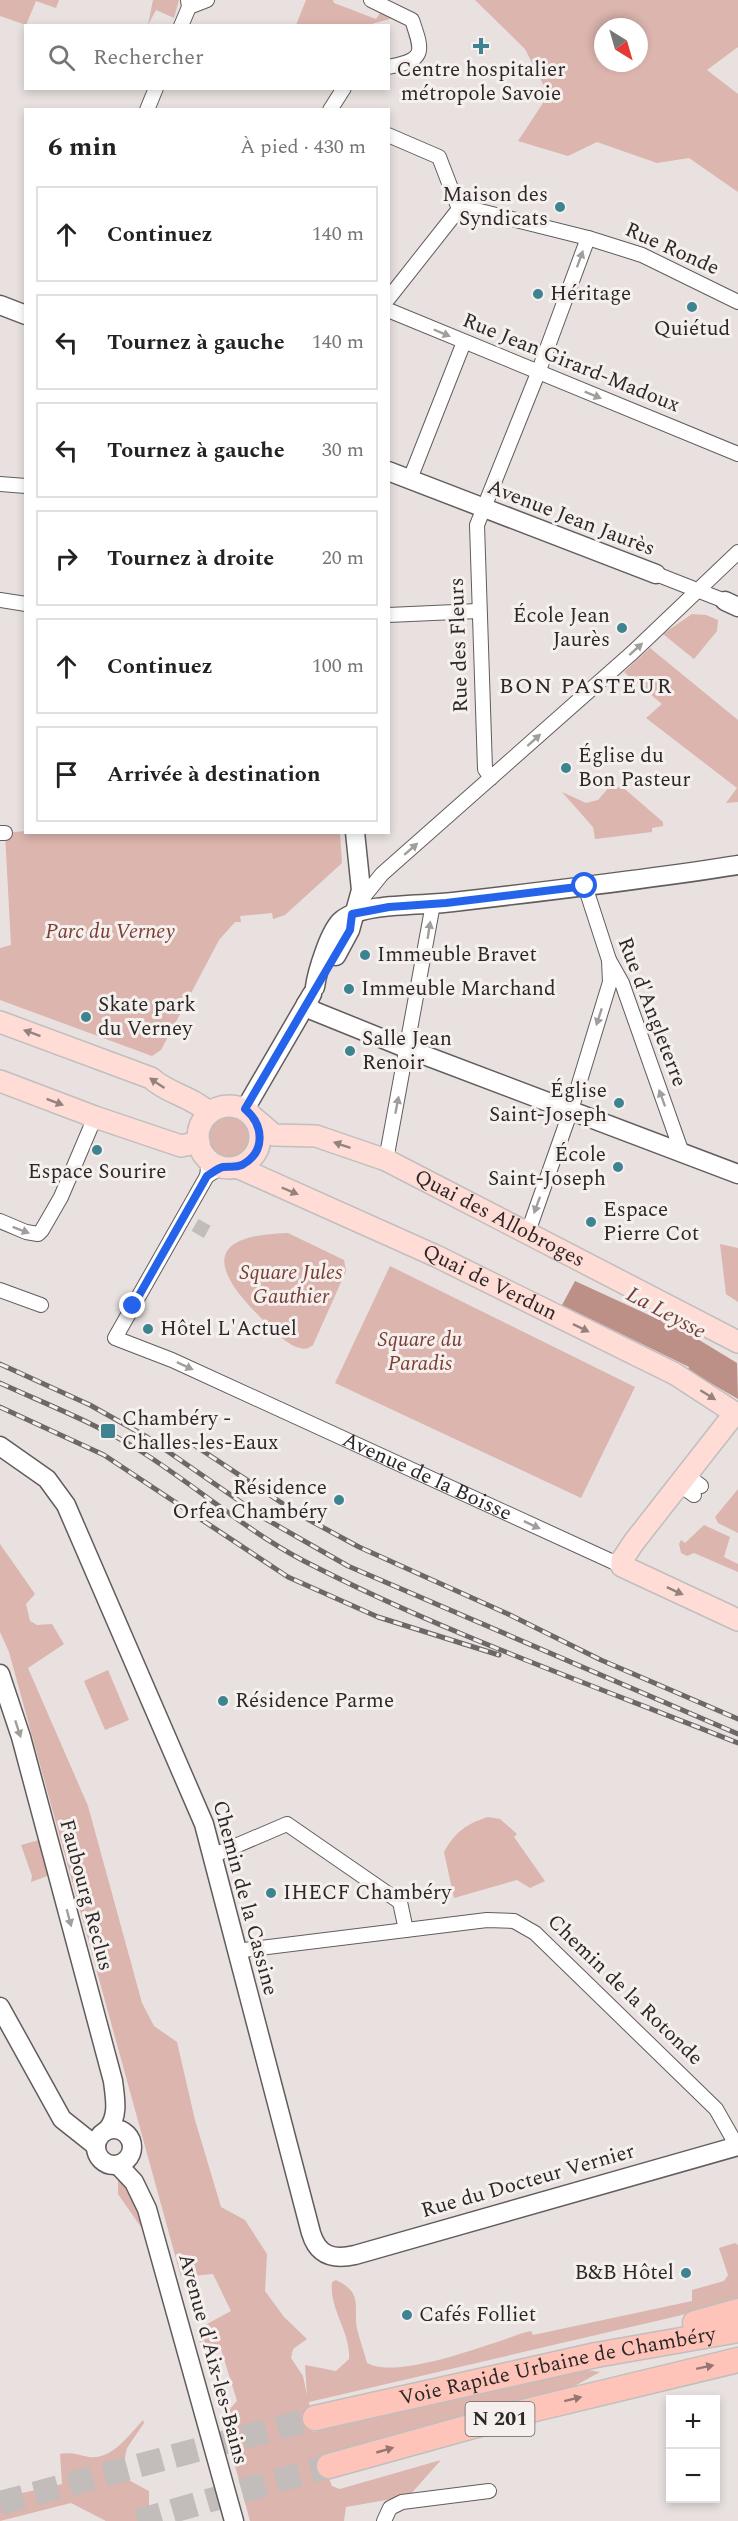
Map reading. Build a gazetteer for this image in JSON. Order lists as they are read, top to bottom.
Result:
{
  "streets": {
    "highway": ["Voie Rapide Urbaine de Chambéry", "N 201"],
    "main road": [
      "Avenue Jean Jaurès",
      "Quai des Allobroges",
      "Quai de Verdun",
      "Avenue de la Boisse",
      "Faubourg Reclus",
      "Chemin de la Cassine",
      "Rue du Docteur Vernier",
      "Avenue d'Aix-les-Bains"
    ],
    "street": [
      "Rue Ronde",
      "Rue Jean Girard-Madoux",
      "Rue des Fleurs",
      "Rue d'Angleterre",
      "Chemin de la Rotonde"
    ]
  },
  "crossings": [
    ["Rue Ronde", "Rue des Fleurs"],
    ["Rue Jean Girard-Madoux", "Rue des Fleurs"],
    ["Avenue Jean Jaurès", "Rue des Fleurs"],
    ["Quai des Allobroges", "Quai de Verdun"],
    ["Quai des Allobroges", "Avenue de la Boisse"],
    ["Quai de Verdun", "Avenue de la Boisse"],
    ["Faubourg Reclus", "Avenue d'Aix-les-Bains"],
    ["Chemin de la Cassine", "Chemin de la Rotonde"],
    ["Chemin de la Cassine", "Rue du Docteur Vernier"],
    ["Chemin de la Rotonde", "Rue du Docteur Vernier"]
  ],
  "one_way": ["Rue Jean Girard-Madoux", "Rue d'Angleterre", "Faubourg Reclus"],
  "districts": ["BON PASTEUR"],
  "water": ["La Leysse"],
  "parks": ["Parc du Verney", "Square Jules Gauthier", "Square du Paradis"],
  "places": {
    "health": ["Centre hospitalier métropole Savoie"],
    "other": [
      "Maison des Syndicats",
      "Héritage",
      "Quiétud",
      "École Jean Jaurès",
      "Église du Bon Pasteur",
      "Immeuble Bravet",
      "Immeuble Marchand",
      "Skate park du Verney",
      "Salle Jean Renoir",
      "Église Saint-Joseph",
      "Espace Sourire",
      "École Saint-Joseph",
      "Espace Pierre Cot",
      "Hôtel L'Actuel",
      "Résidence Orfea Chambéry",
      "Résidence Parme",
      "IHECF Chambéry",
      "B&B Hôtel",
      "Cafés Folliet"
    ],
    "transit": ["Chambéry - Challes-les-Eaux"]
  },
  "north": "bottom right",
  "page": {
    "search": "Rechercher",
    "heading": ["6 min", "À pied · 430 m"],
    "list": [
      ["Continuez", "140 m"],
      ["Tournez à gauche", "140 m"],
      ["Tournez à gauche", "30 m"],
      ["Tournez à droite", "20 m"],
      ["Continuez", "100 m"],
      "Arrivée à destination"
    ],
    "map_buttons": ["+", "−"]
  }
}
